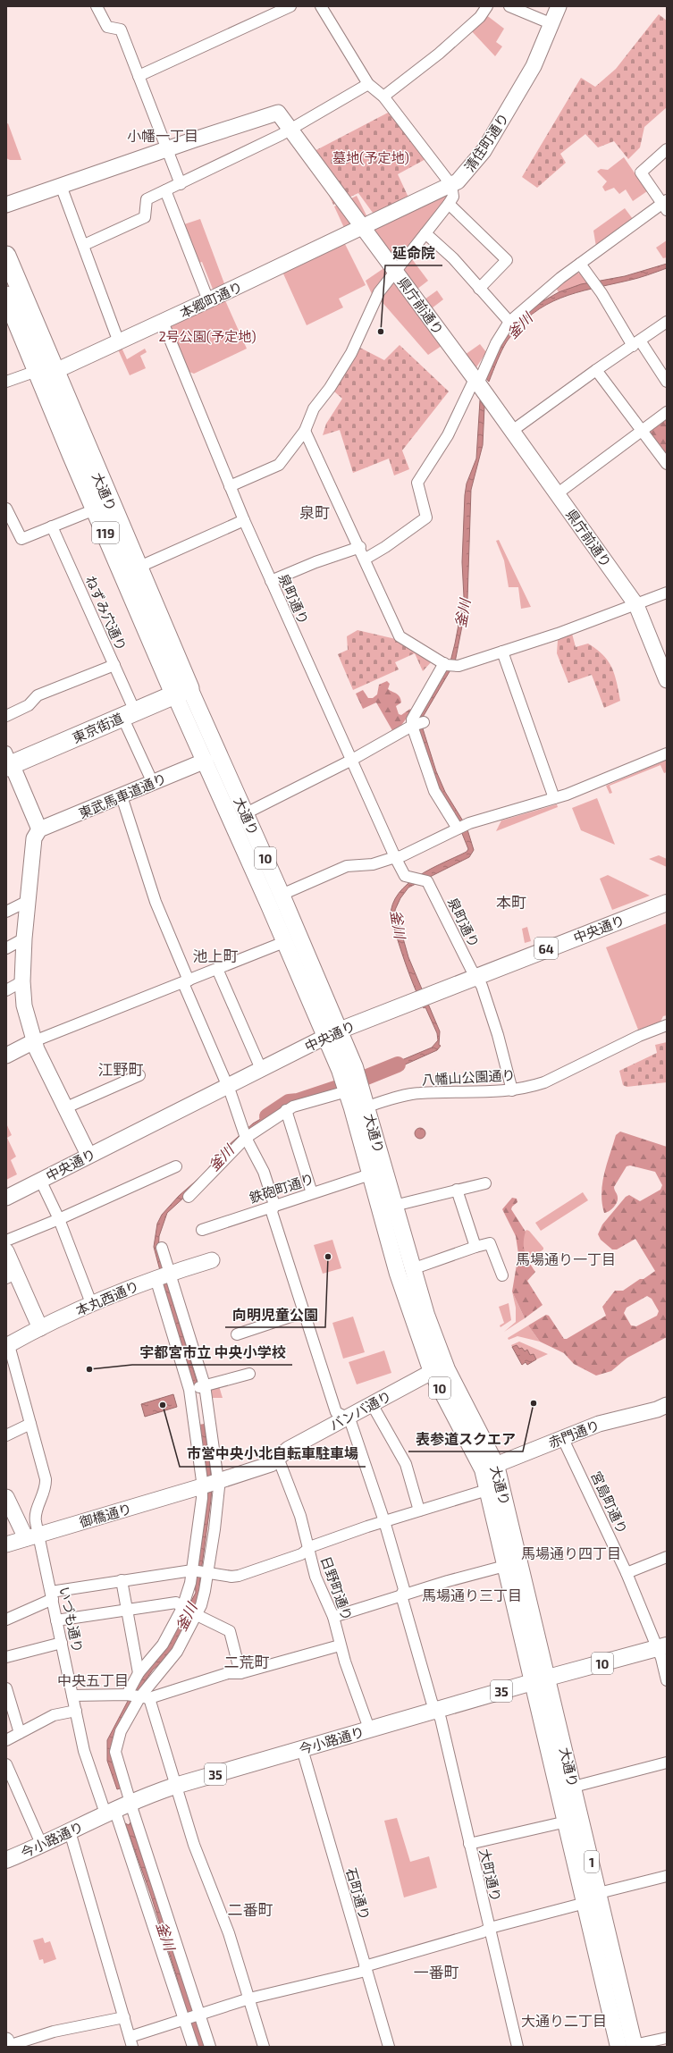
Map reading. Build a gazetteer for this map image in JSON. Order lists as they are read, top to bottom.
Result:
{
  "streets": {
    "highway": ["大通り", "119", "東京街道"],
    "main road": [
      "10",
      "中央通り",
      "64",
      "35",
      "今小路通り",
      "1"
    ],
    "street": [
      "清住町通り",
      "本郷町通り",
      "県庁前通り",
      "泉町通り",
      "ねずみ穴通り",
      "東武馬車道通り",
      "八幡山公園通り",
      "鉄砲町通り",
      "本丸西通り",
      "バンバ通り",
      "赤門通り",
      "宮島町通り",
      "御橋通り",
      "日野町通り",
      "いづも通り",
      "大町通り",
      "石町通り"
    ]
  },
  "crossings": [
    ["清住町通り", "本郷町通り"],
    ["清住町通り", "県庁前通り"],
    ["本郷町通り", "県庁前通り"],
    ["本郷町通り", "大通り"],
    ["本郷町通り", "泉町通り"],
    ["大通り", "東京街道"],
    ["大通り", "東武馬車道通り"],
    ["大通り", "10"],
    ["大通り", "中央通り"],
    ["大通り", "八幡山公園通り"],
    ["大通り", "鉄砲町通り"],
    ["大通り", "バンバ通り"],
    ["大通り", "赤門通り"],
    ["大通り", "今小路通り"],
    ["泉町通り", "中央通り"],
    ["泉町通り", "八幡山公園通り"],
    ["ねずみ穴通り", "東京街道"],
    ["ねずみ穴通り", "東武馬車道通り"],
    ["10", "宮島町通り"],
    ["10", "今小路通り"],
    ["本丸西通り", "いづも通り"],
    ["バンバ通り", "御橋通り"],
    ["バンバ通り", "日野町通り"],
    ["バンバ通り", "大町通り"],
    ["赤門通り", "宮島町通り"],
    ["御橋通り", "日野町通り"],
    ["御橋通り", "いづも通り"],
    ["日野町通り", "今小路通り"],
    ["いづも通り", "今小路通り"],
    ["今小路通り", "大町通り"],
    ["今小路通り", "石町通り"]
  ],
  "districts": [
    "小幡一丁目",
    "泉町",
    "本町",
    "池上町",
    "江野町",
    "馬場通り一丁目",
    "馬場通り四丁目",
    "馬場通り三丁目",
    "二荒町",
    "中央五丁目",
    "二番町",
    "一番町",
    "大通り二丁目"
  ],
  "water": ["釜川"],
  "parks": ["墓地(予定地)", "2号公園(予定地)"],
  "places": [
    "延命院",
    "向明児童公園",
    "宇都宮市立 中央小学校",
    "表参道スクエア",
    "市営中央小北自転車駐車場"
  ]
}
